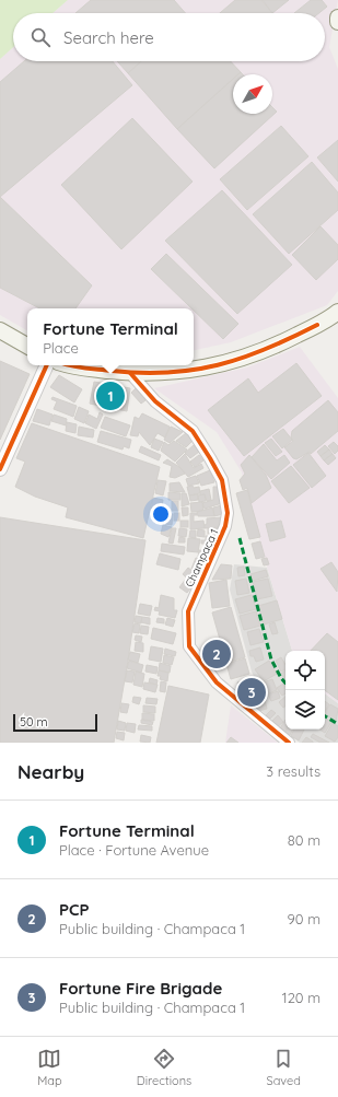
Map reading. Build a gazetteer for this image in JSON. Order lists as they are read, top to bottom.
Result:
{
  "streets": {
    "street": ["Champaca 1"]
  },
  "scale_bar": "50 m",
  "north": "top right",
  "page": {
    "search": "Search here",
    "popup": ["Fortune Terminal", "Place"],
    "pins": ["1", "2", "3"],
    "scale": "50 m",
    "heading": ["Nearby", "3 results"],
    "list": [
      {
        "mark": "1",
        "name": "Fortune Terminal",
        "note": "Place · Fortune Avenue",
        "value": "80 m"
      },
      {
        "mark": "2",
        "name": "PCP",
        "note": "Public building · Champaca 1",
        "value": "90 m"
      },
      {
        "mark": "3",
        "name": "Fortune Fire Brigade",
        "note": "Public building · Champaca 1",
        "value": "120 m"
      }
    ],
    "nav": ["Map", "Directions", "Saved"]
  }
}
